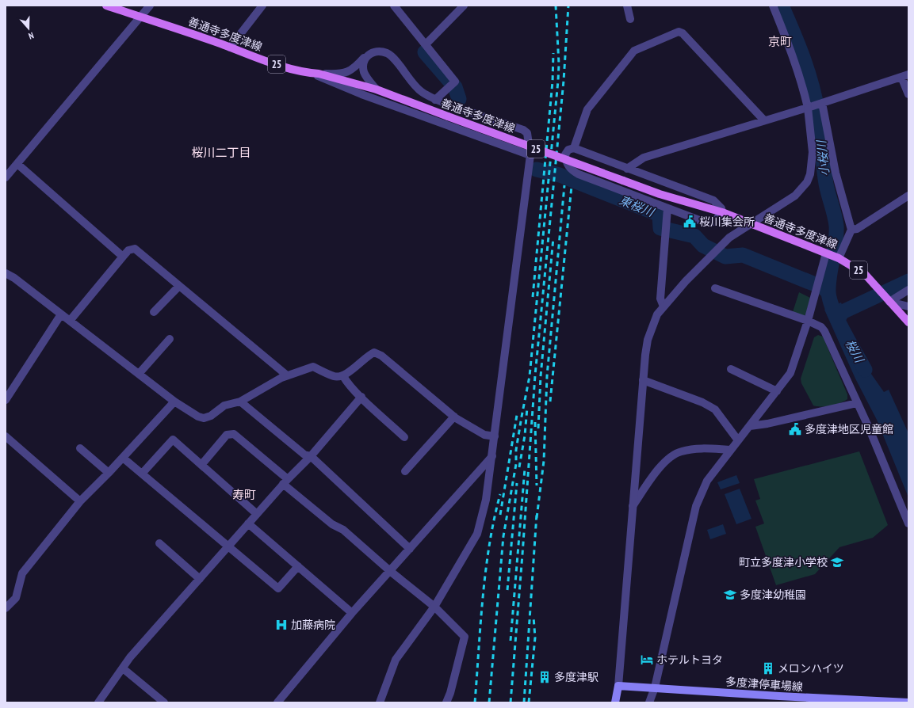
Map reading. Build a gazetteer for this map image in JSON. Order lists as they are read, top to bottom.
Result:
{
  "streets": {
    "main road": ["善通寺多度津線", "25", "多度津停車場線"]
  },
  "districts": ["京町", "桜川二丁目", "寿町"],
  "water": ["小桜川", "東桜川", "桜川"],
  "places": {
    "public building": ["桜川集会所", "多度津地区児童館"],
    "school or university": ["町立多度津小学校", "多度津幼稚園"],
    "hospital": ["加藤病院"],
    "hotel": ["ホテルトヨタ"],
    "building": ["メロンハイツ", "多度津駅"]
  },
  "north": "bottom"
}
